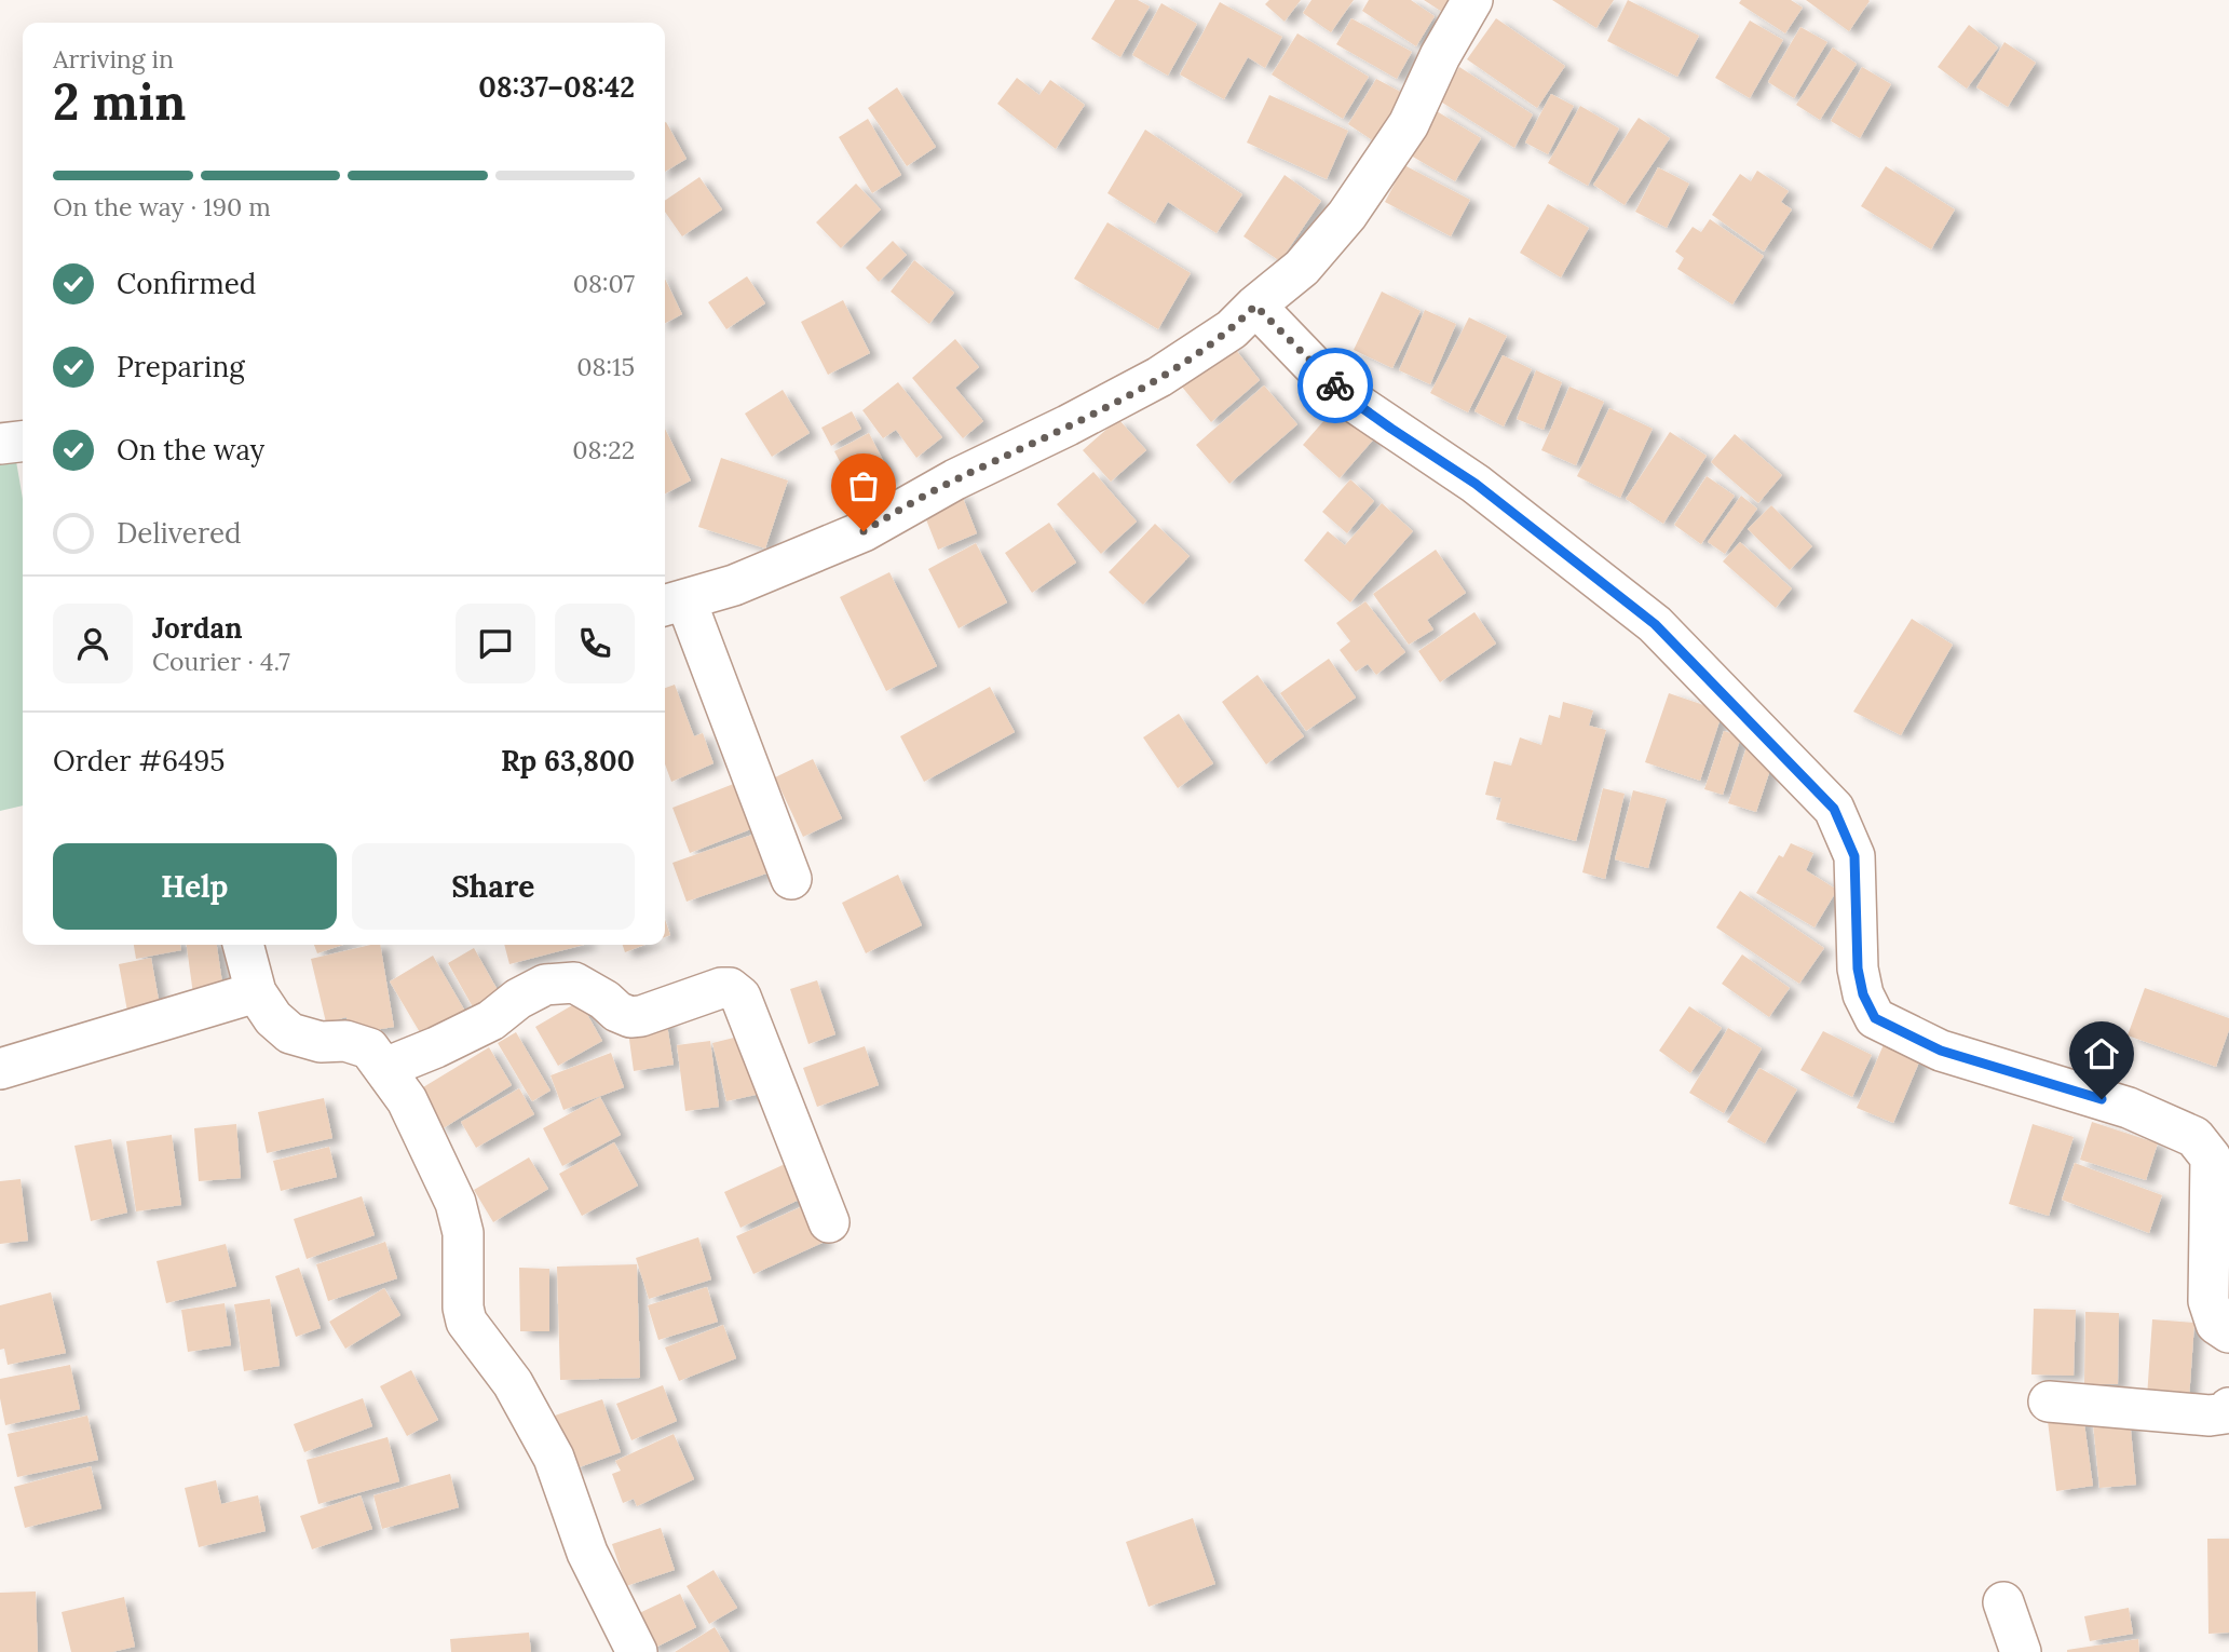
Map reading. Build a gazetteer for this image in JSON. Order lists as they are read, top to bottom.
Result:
{
  "page": {
    "heading": ["2 min", "Arriving in", "08:37–08:42"],
    "panel": [
      "Jordan",
      "Courier · 4.7",
      "Order #6495",
      "Rp 63,800"
    ],
    "bar": "On the way · 190 m",
    "list": [
      ["Confirmed", "08:07"],
      ["Preparing", "08:15"],
      ["On the way", "08:22"],
      "Delivered"
    ],
    "buttons": ["Help", "Share"]
  }
}
